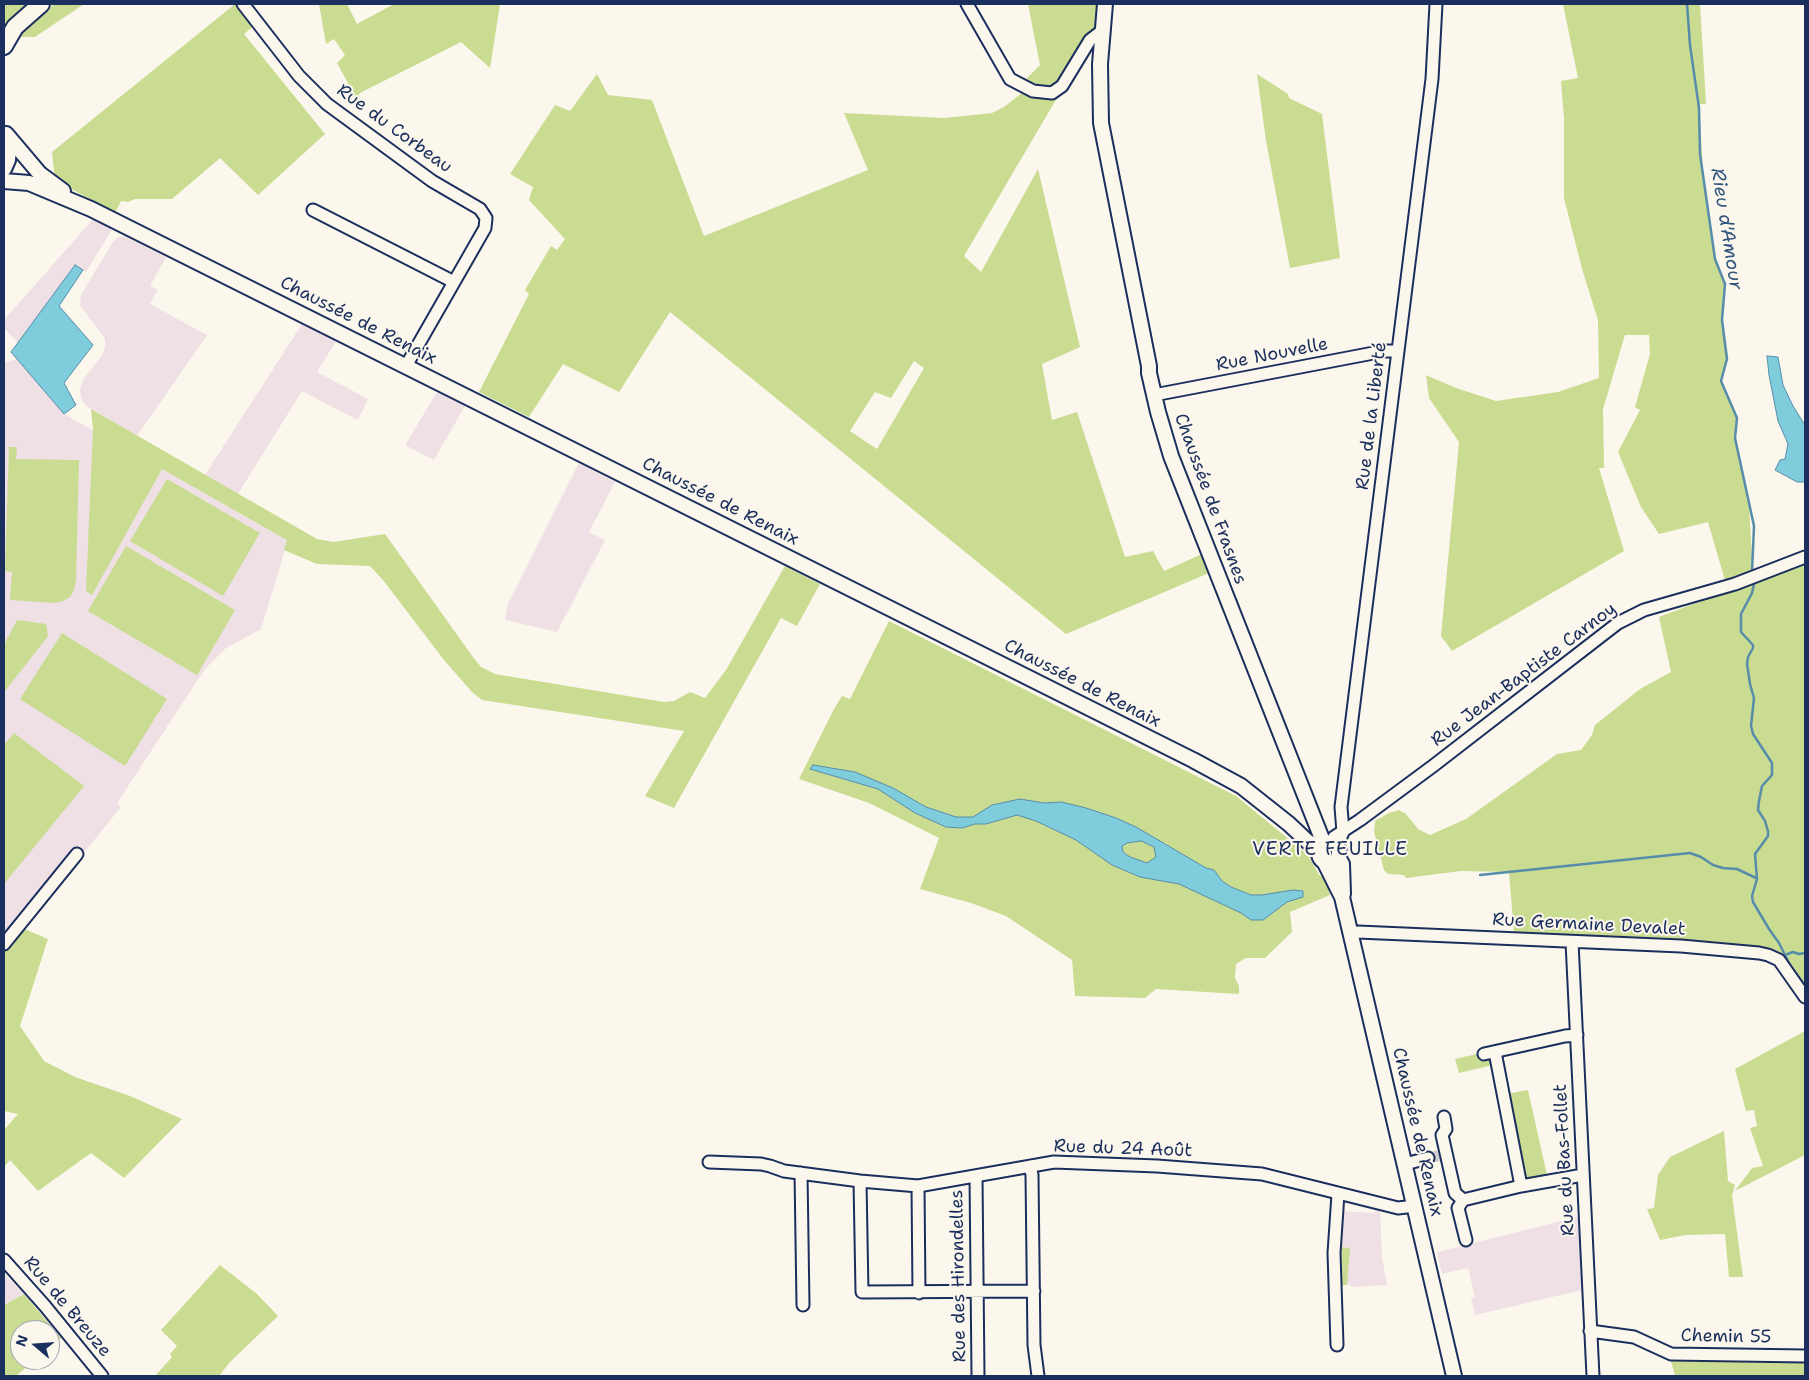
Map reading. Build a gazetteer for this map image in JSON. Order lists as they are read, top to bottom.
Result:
{
  "streets": {
    "main road": ["Chaussée de Renaix", "Chaussée de Frasnes"],
    "street": [
      "Rue du Corbeau",
      "Rue Nouvelle",
      "Rue de la Liberté",
      "Rue Jean-Baptiste Carnoy",
      "Rue Germaine Devalet",
      "Rue du 24 Août",
      "Rue du Bas-Follet",
      "Rue des Hirondelles",
      "Rue de Breuze",
      "Chemin 55"
    ]
  },
  "crossings": [
    ["Rue du Corbeau", "Chaussée de Renaix"],
    ["Chaussée de Renaix", "Chaussée de Frasnes"],
    ["Chaussée de Renaix", "Rue Germaine Devalet"],
    ["Chaussée de Renaix", "Rue du 24 Août"],
    ["Rue Nouvelle", "Rue de la Liberté"],
    ["Rue Nouvelle", "Chaussée de Frasnes"],
    ["Rue de la Liberté", "Rue Jean-Baptiste Carnoy"],
    ["Rue Germaine Devalet", "Rue du Bas-Follet"],
    ["Rue du 24 Août", "Rue des Hirondelles"],
    ["Rue du Bas-Follet", "Chemin 55"]
  ],
  "districts": ["VERTE FEUILLE"],
  "water": ["Rieu d'Amour"],
  "north": "left"
}
